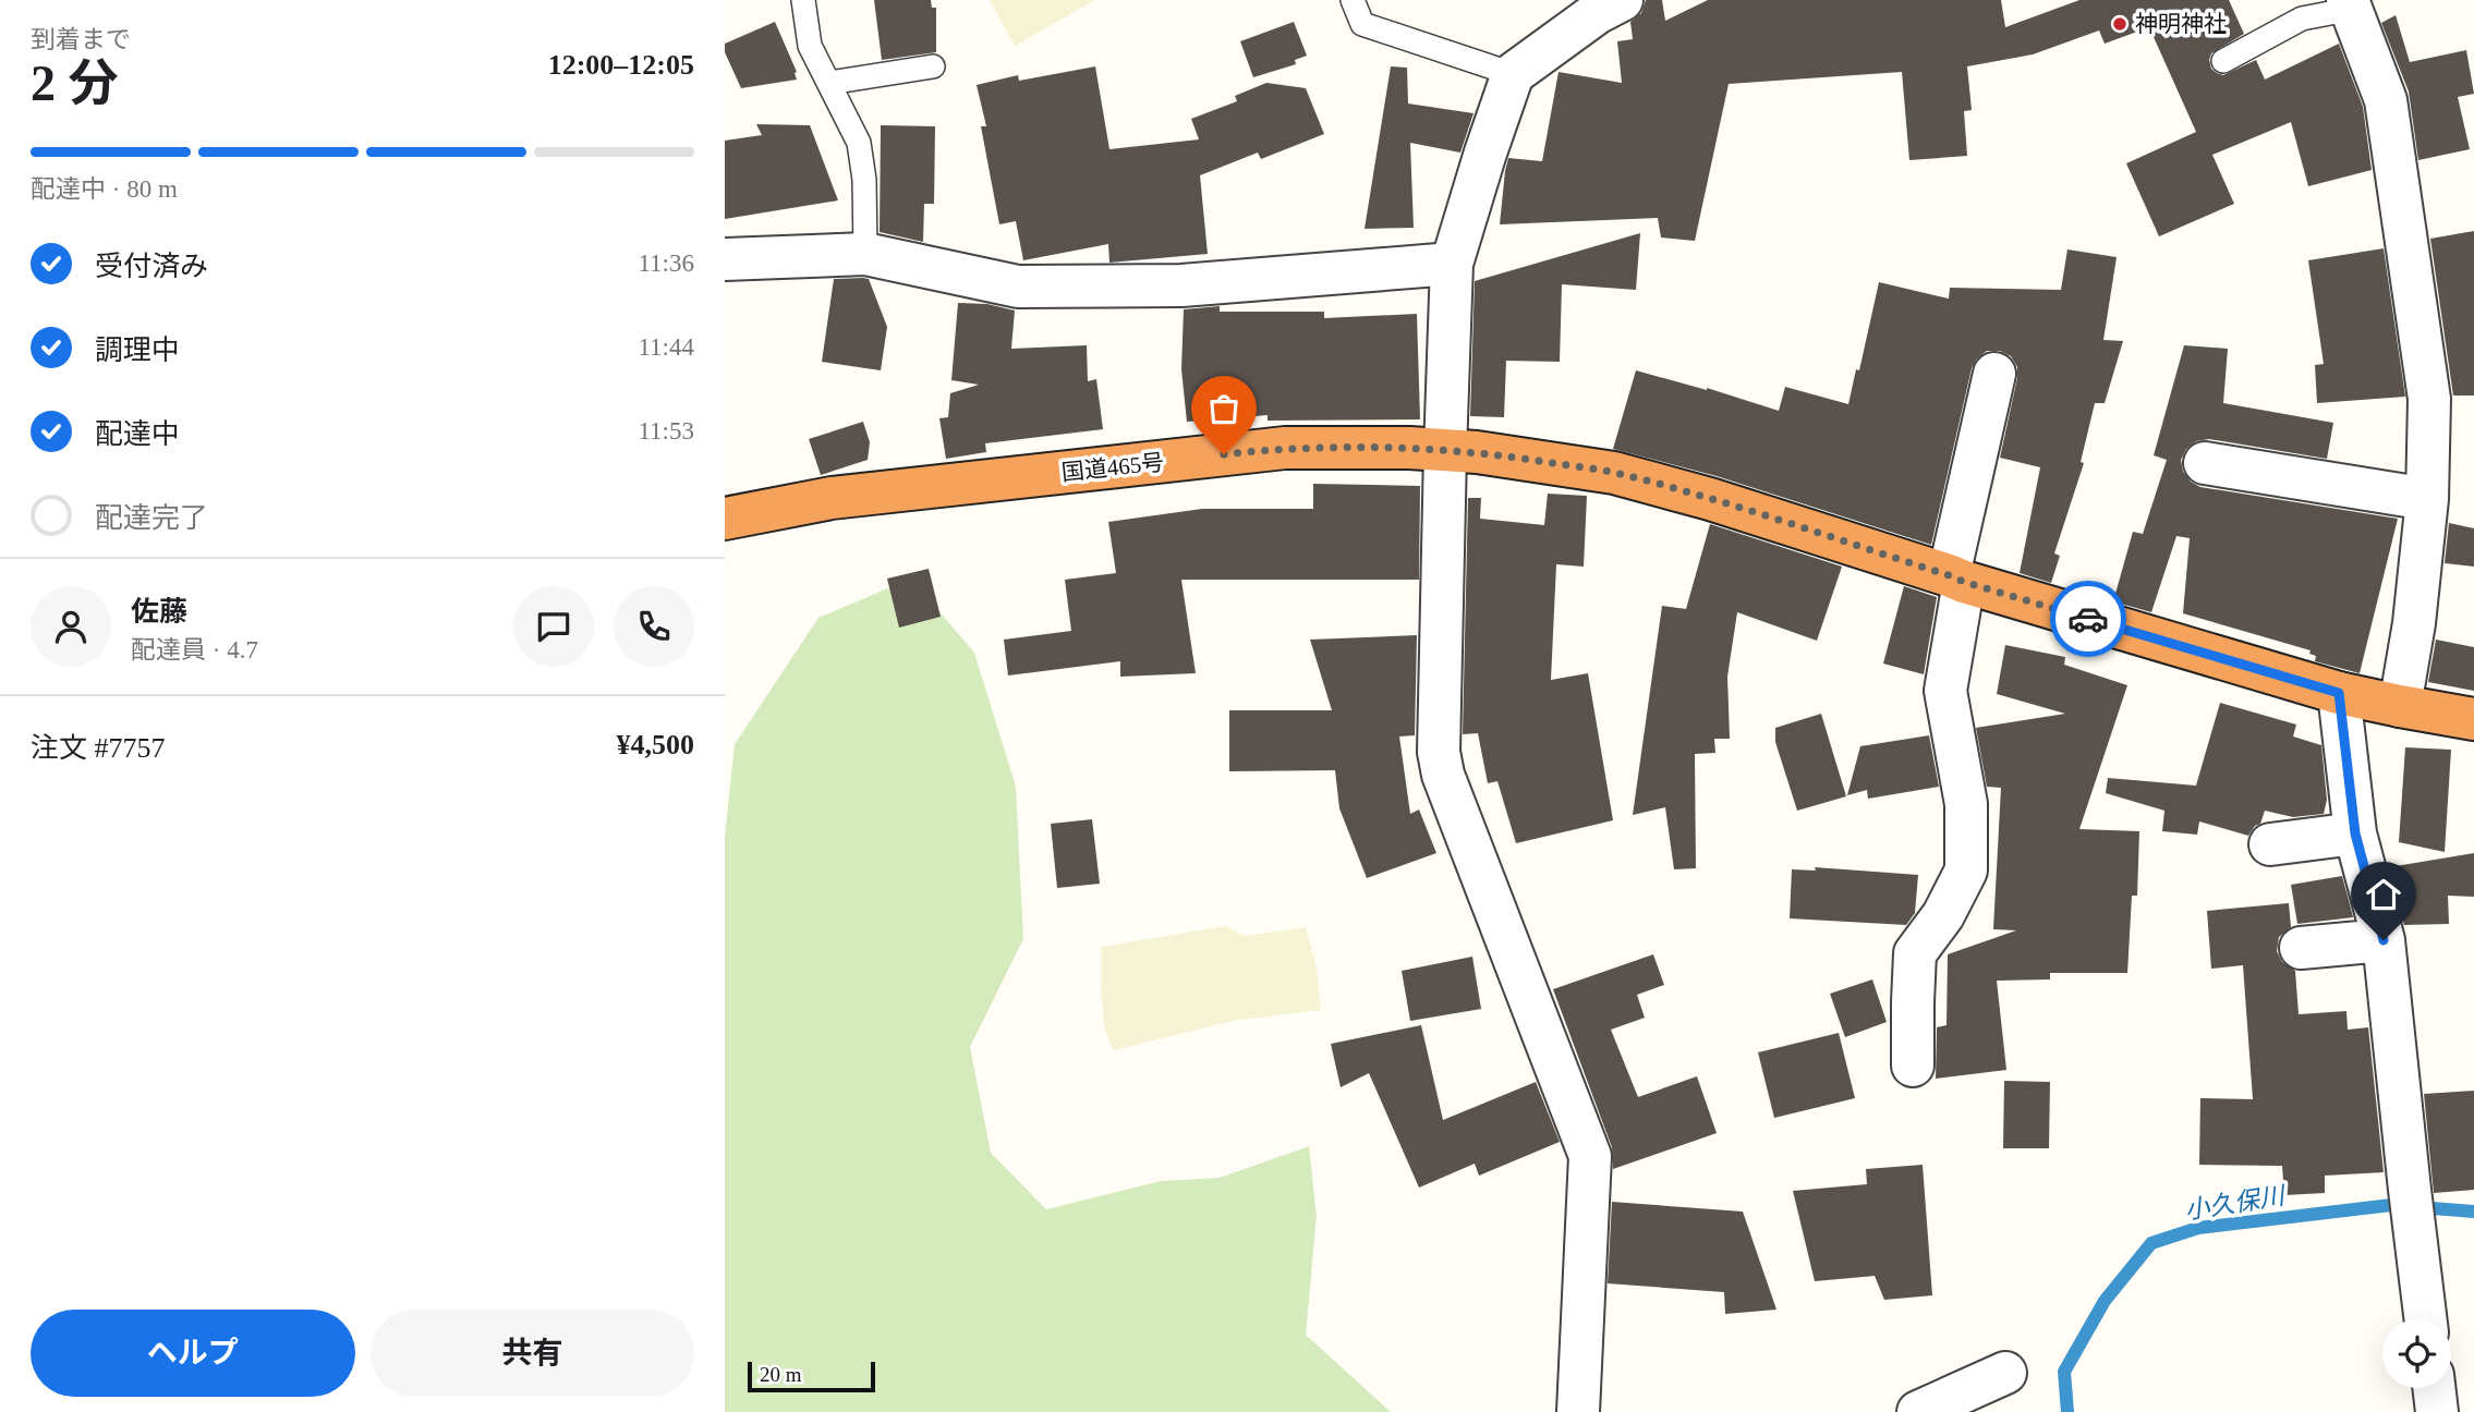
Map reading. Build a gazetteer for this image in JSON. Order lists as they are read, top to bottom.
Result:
{
  "streets": {
    "highway": ["国道465号"]
  },
  "water": ["小久保川"],
  "places": ["神明神社"],
  "scale_bar": "20 m",
  "page": {
    "heading": ["2 分", "到着まで", "12:00–12:05"],
    "panel": [
      "佐藤",
      "配達員 · 4.7",
      "注文 #7757",
      "¥4,500"
    ],
    "bar": "配達中 · 80 m",
    "list": [
      ["受付済み", "11:36"],
      ["調理中", "11:44"],
      ["配達中", "11:53"],
      "配達完了"
    ],
    "buttons": ["ヘルプ", "共有"],
    "scale": "20 m"
  }
}
